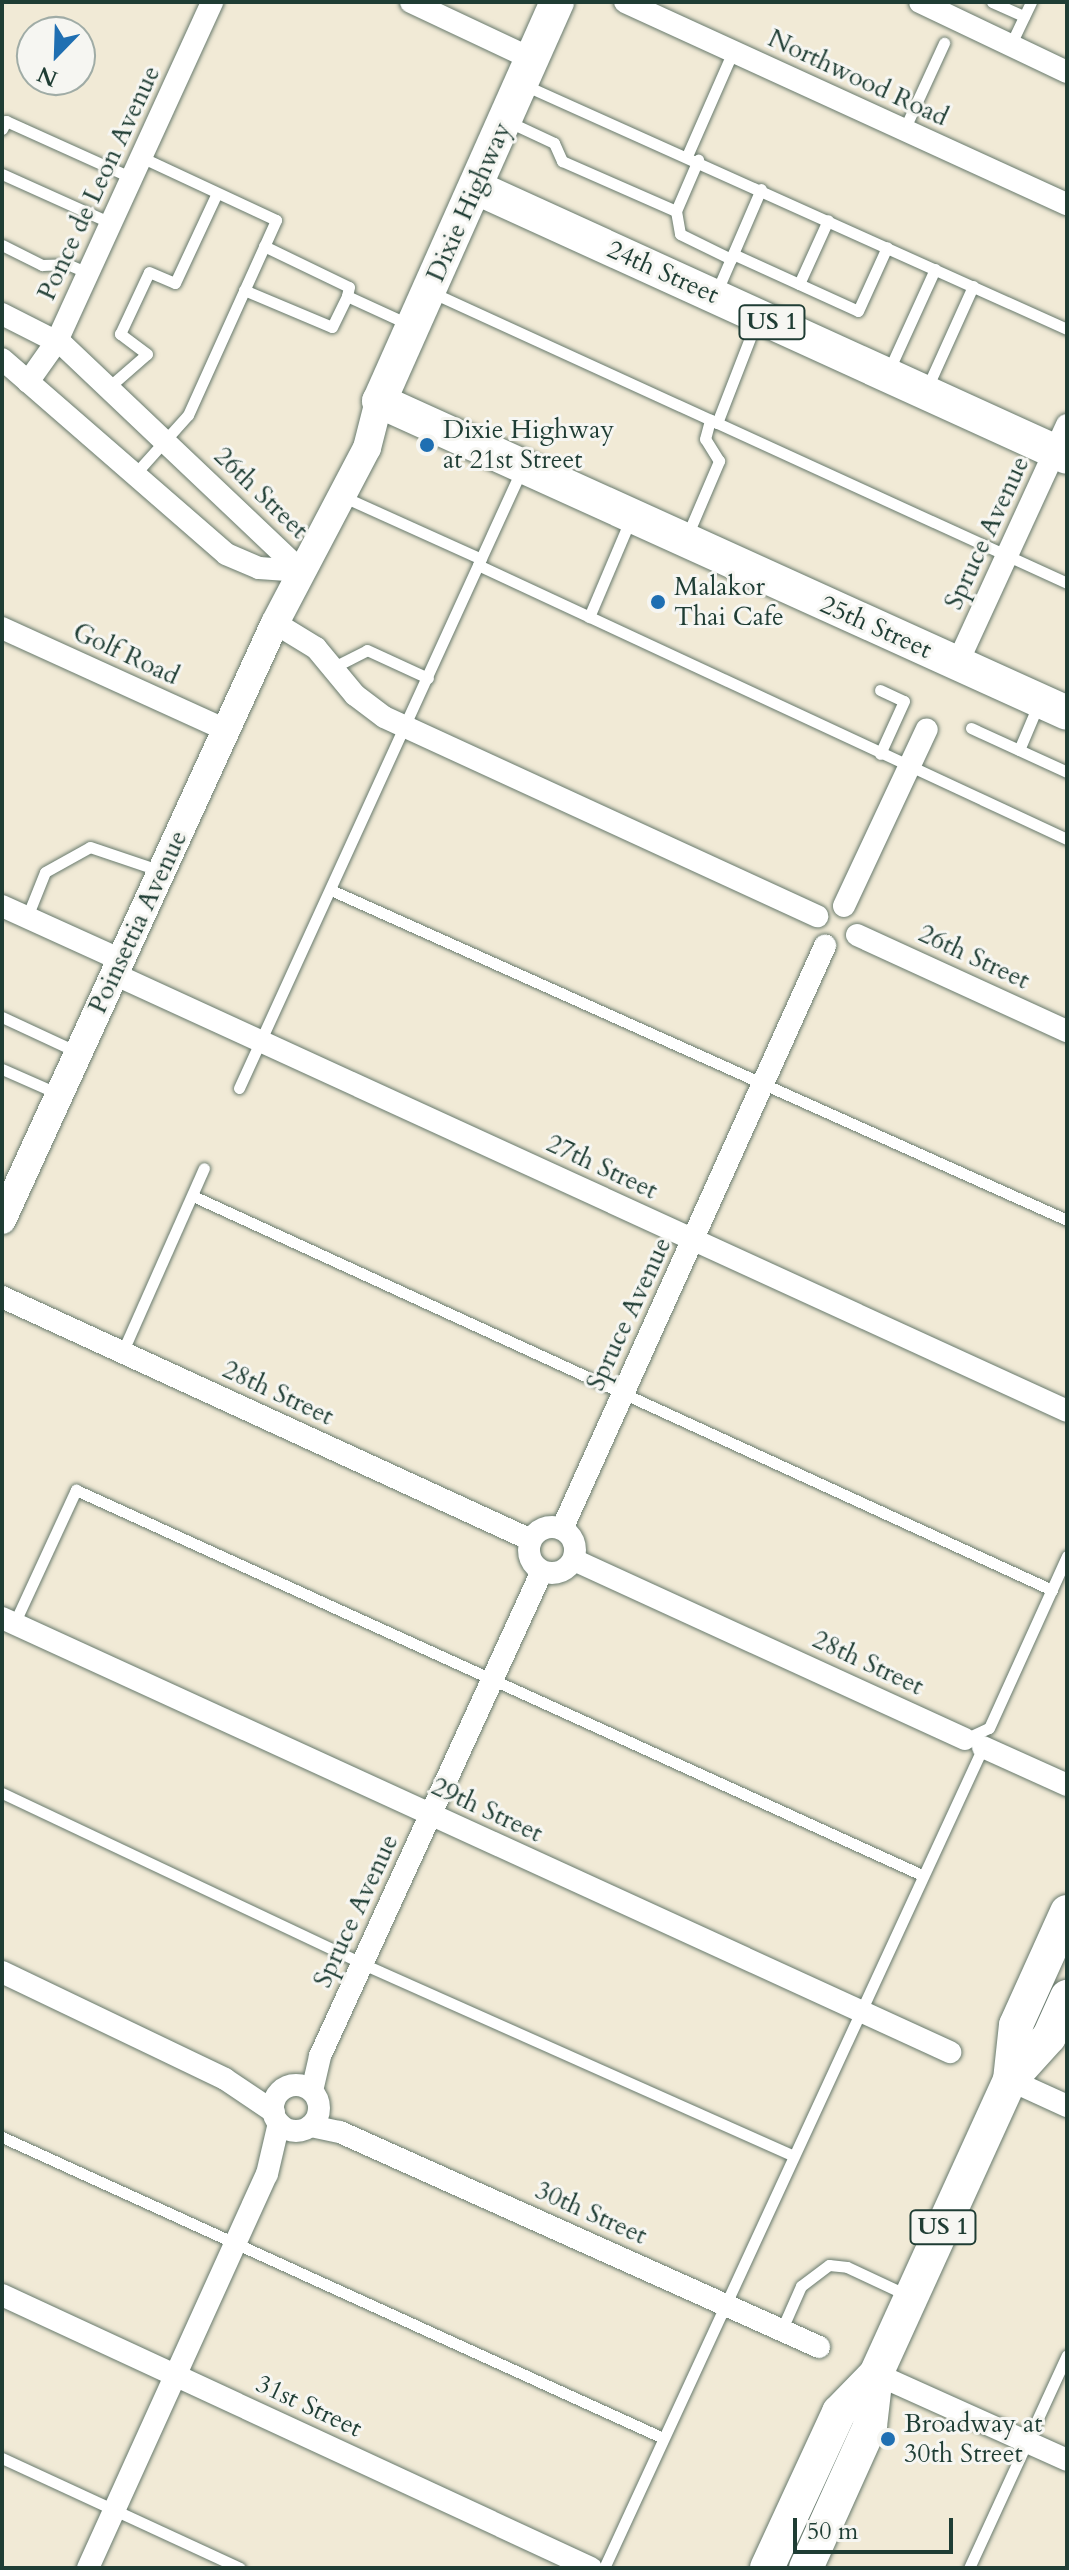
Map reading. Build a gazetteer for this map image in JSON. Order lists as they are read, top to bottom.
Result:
{
  "streets": {
    "main road": [
      "Dixie Highway",
      "24th Street",
      "US 1",
      "25th Street"
    ],
    "street": [
      "Northwood Road",
      "Ponce de Leon Avenue",
      "26th Street",
      "Spruce Avenue",
      "Golf Road",
      "Poinsettia Avenue",
      "27th Street",
      "28th Street",
      "29th Street",
      "30th Street",
      "31st Street"
    ]
  },
  "crossings": [
    ["Ponce de Leon Avenue", "26th Street"],
    ["Dixie Highway", "24th Street"],
    ["Dixie Highway", "26th Street"],
    ["Dixie Highway", "25th Street"],
    ["Dixie Highway", "Poinsettia Avenue"],
    ["24th Street", "Spruce Avenue"],
    ["26th Street", "Spruce Avenue"],
    ["Spruce Avenue", "25th Street"],
    ["Spruce Avenue", "27th Street"],
    ["Spruce Avenue", "28th Street"],
    ["Spruce Avenue", "29th Street"],
    ["Spruce Avenue", "30th Street"],
    ["Spruce Avenue", "31st Street"],
    ["Golf Road", "Poinsettia Avenue"],
    ["Poinsettia Avenue", "27th Street"]
  ],
  "places": ["Dixie Highway at 21st Street", "Malakor Thai Cafe", "Broadway at 30th Street"],
  "scale_bar": "50 m",
  "north": "bottom left"
}
